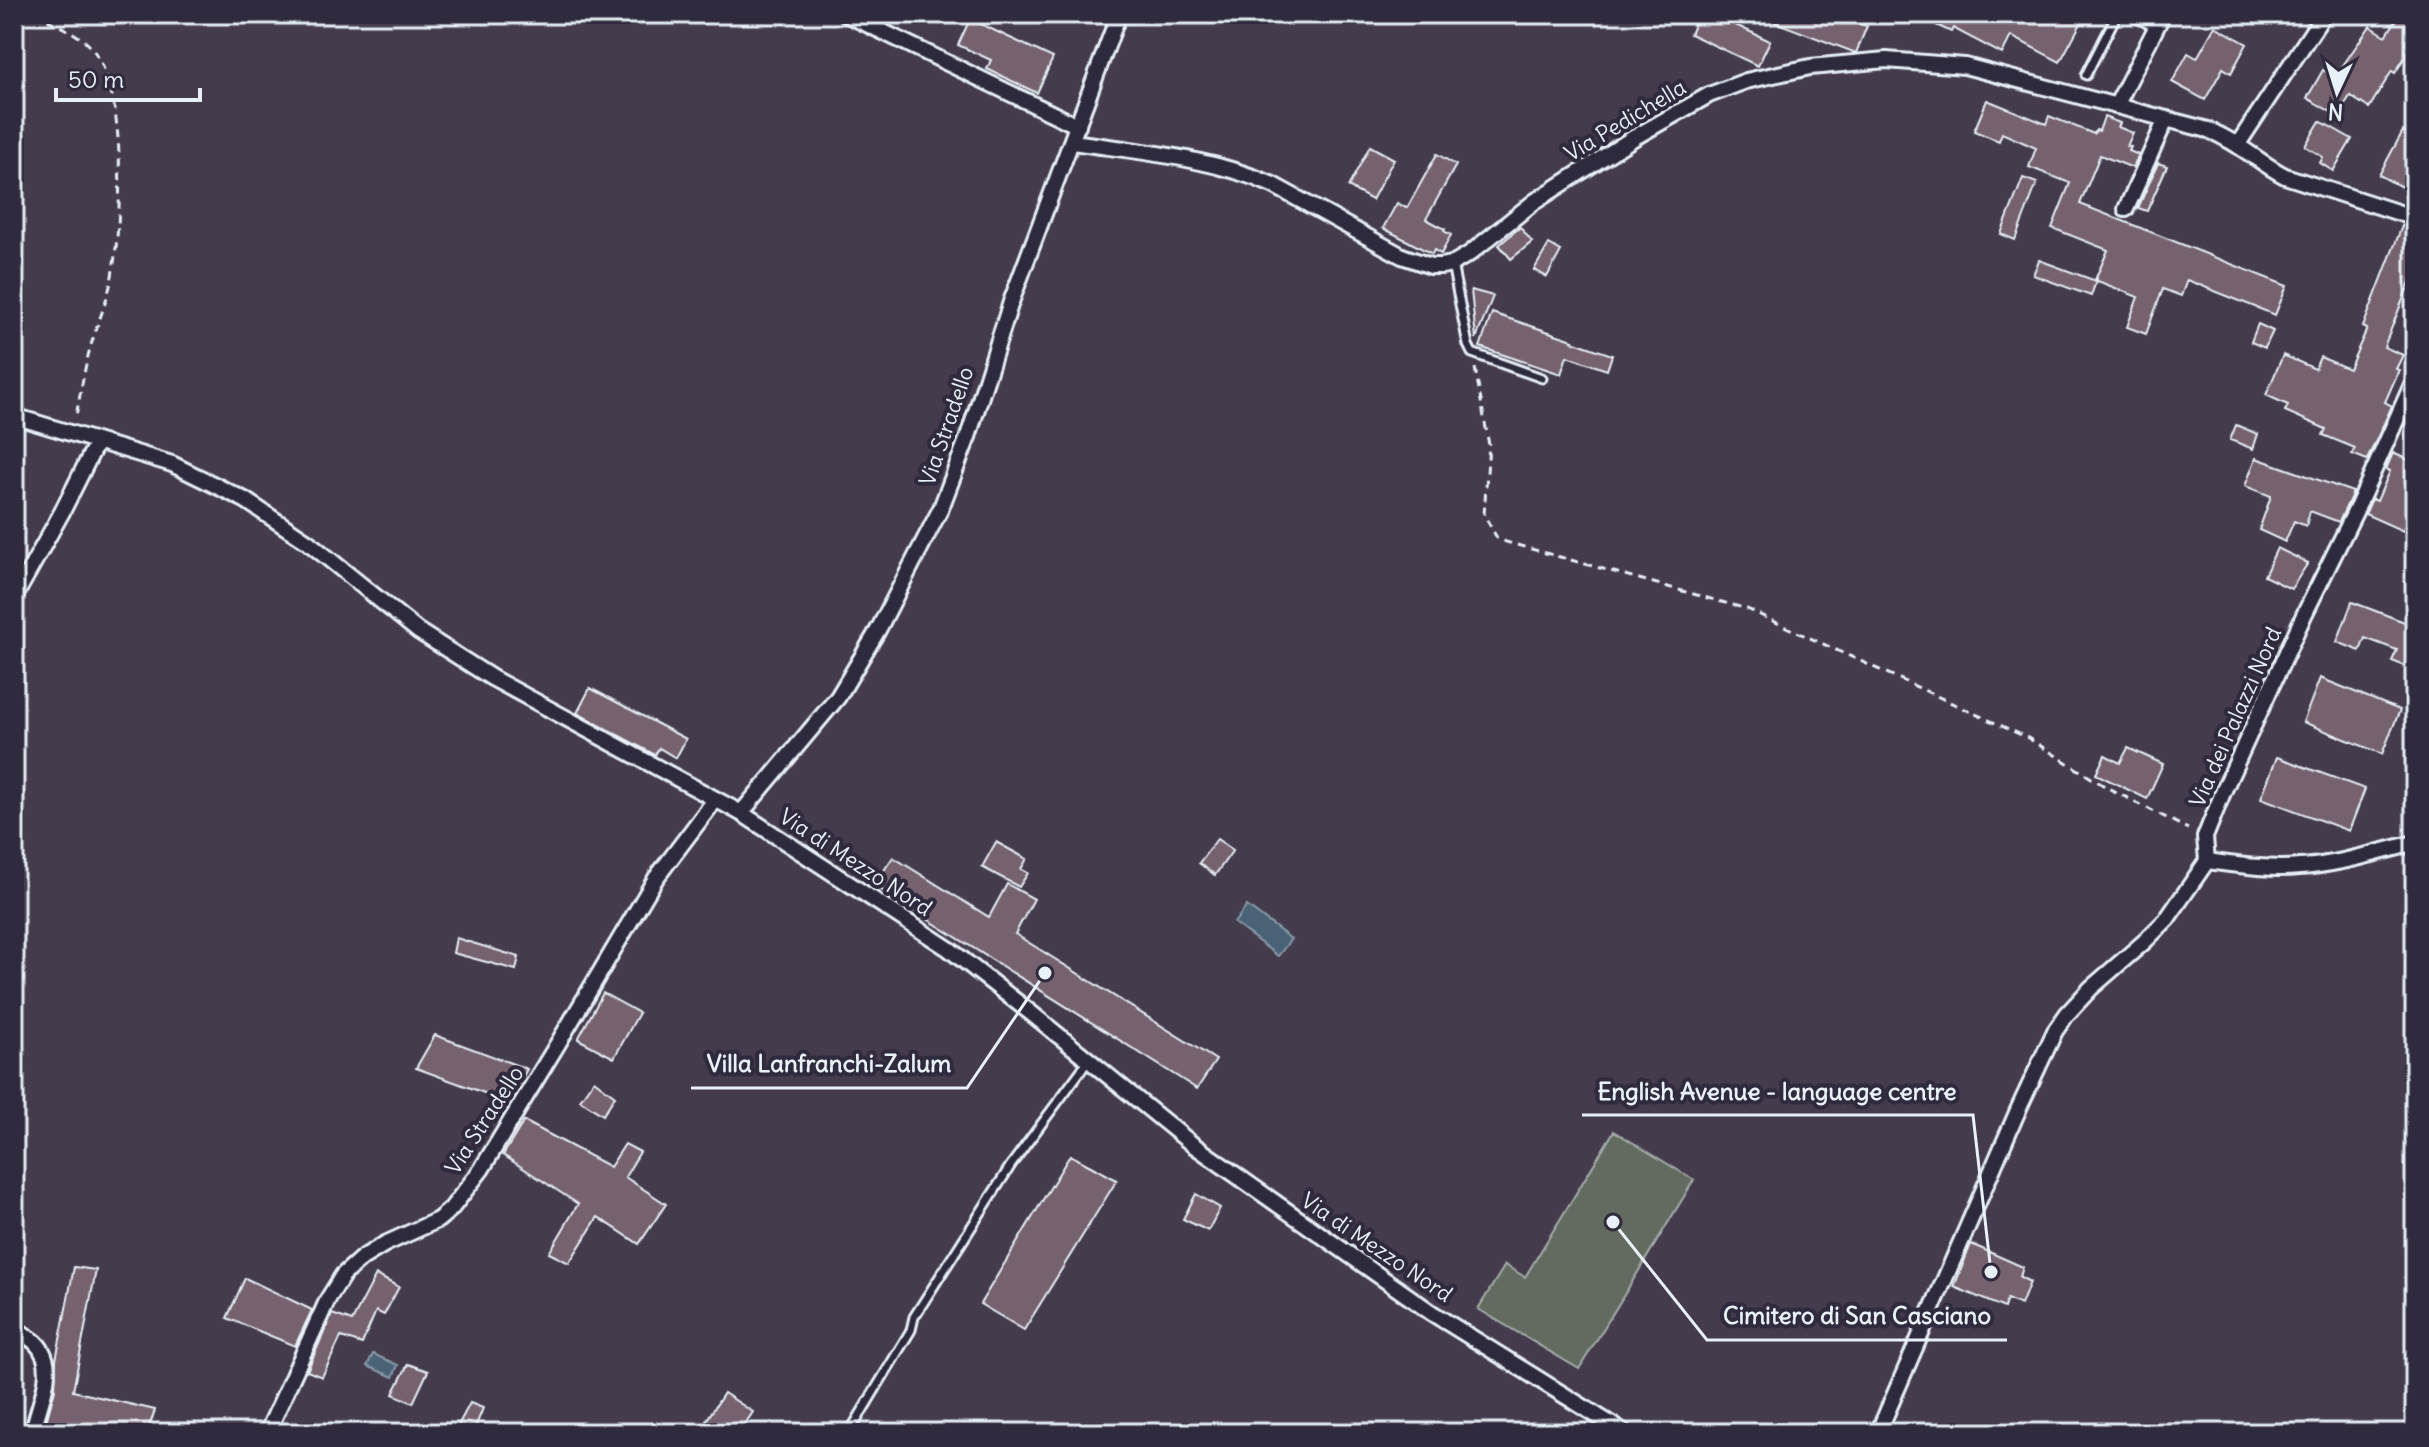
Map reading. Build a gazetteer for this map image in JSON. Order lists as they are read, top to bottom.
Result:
{
  "streets": {
    "street": [
      "Via Pedichella",
      "Via Stradello",
      "Via dei Palazzi Nord",
      "Via di Mezzo Nord"
    ]
  },
  "crossings": [
    ["Via Stradello", "Via di Mezzo Nord"]
  ],
  "places": ["Villa Lanfranchi-Zalum", "Cimitero di San Casciano", "English Avenue - language centre"],
  "scale_bar": "50 m",
  "north": "bottom"
}
